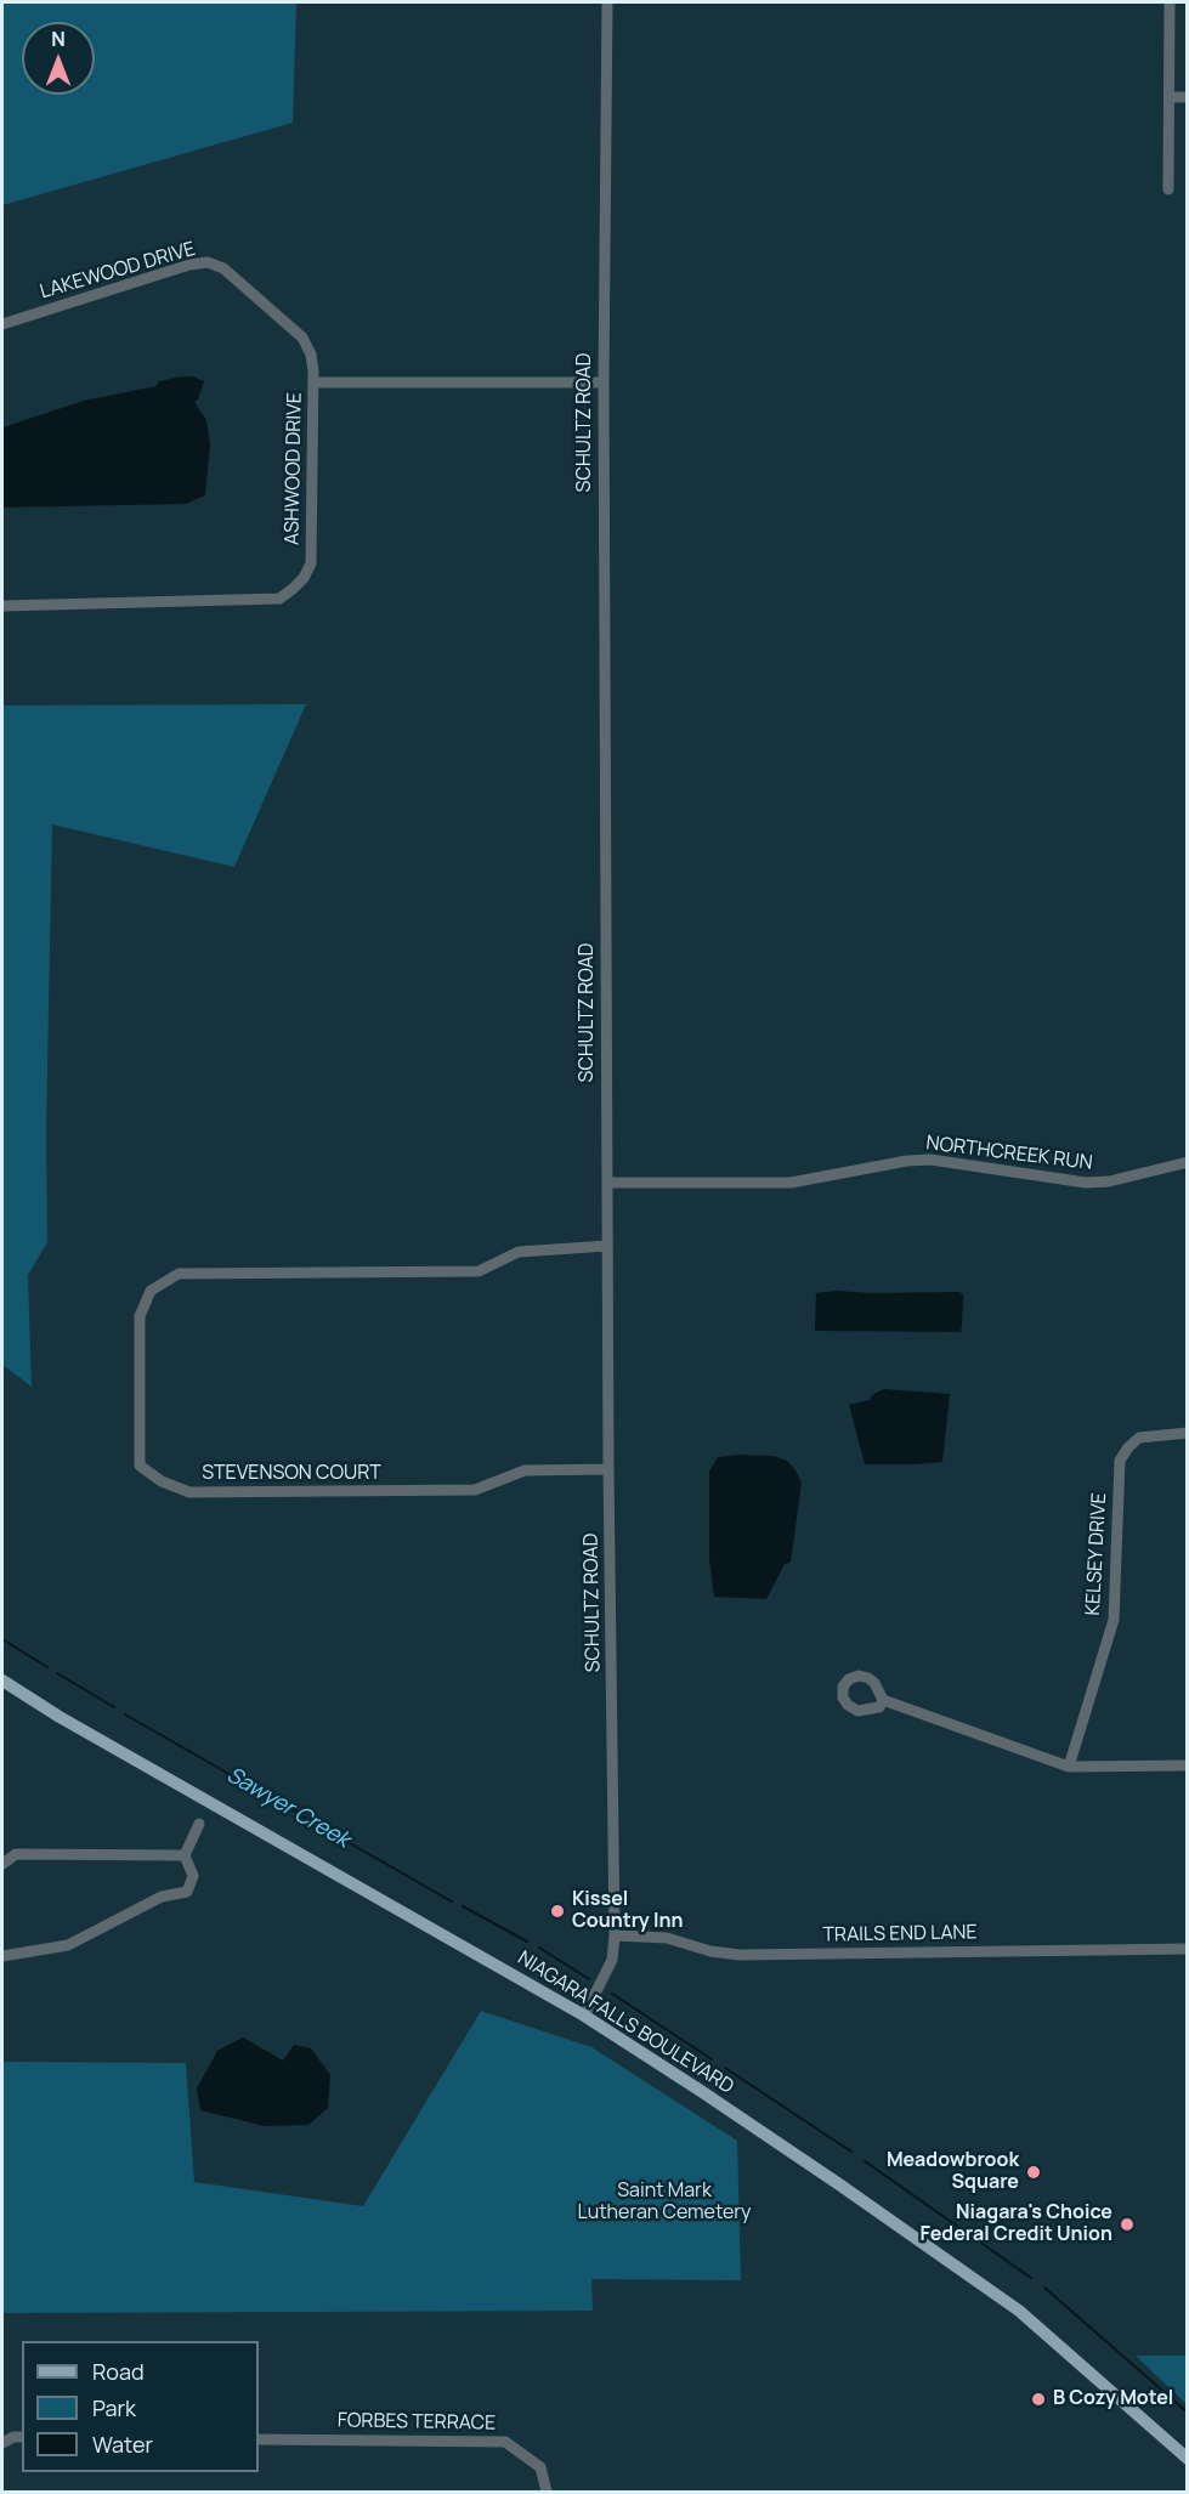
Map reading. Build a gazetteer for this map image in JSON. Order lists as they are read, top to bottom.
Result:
{
  "streets": {
    "main road": ["NIAGARA FALLS BOULEVARD"],
    "street": [
      "LAKEWOOD DRIVE",
      "SCHULTZ ROAD",
      "ASHWOOD DRIVE",
      "NORTHCREEK RUN",
      "STEVENSON COURT",
      "KELSEY DRIVE",
      "TRAILS END LANE",
      "FORBES TERRACE"
    ]
  },
  "crossings": [
    ["LAKEWOOD DRIVE", "ASHWOOD DRIVE"],
    ["SCHULTZ ROAD", "ASHWOOD DRIVE"],
    ["SCHULTZ ROAD", "NORTHCREEK RUN"],
    ["SCHULTZ ROAD", "STEVENSON COURT"],
    ["SCHULTZ ROAD", "TRAILS END LANE"],
    ["SCHULTZ ROAD", "NIAGARA FALLS BOULEVARD"]
  ],
  "water": ["Sawyer Creek"],
  "parks": ["Saint Mark Lutheran Cemetery"],
  "places": [
    "Kissel Country Inn",
    "Meadowbrook Square",
    "Niagara's Choice Federal Credit Union",
    "B Cozy Motel"
  ],
  "legend": ["Road", "Park", "Water"],
  "north": "top"
}
